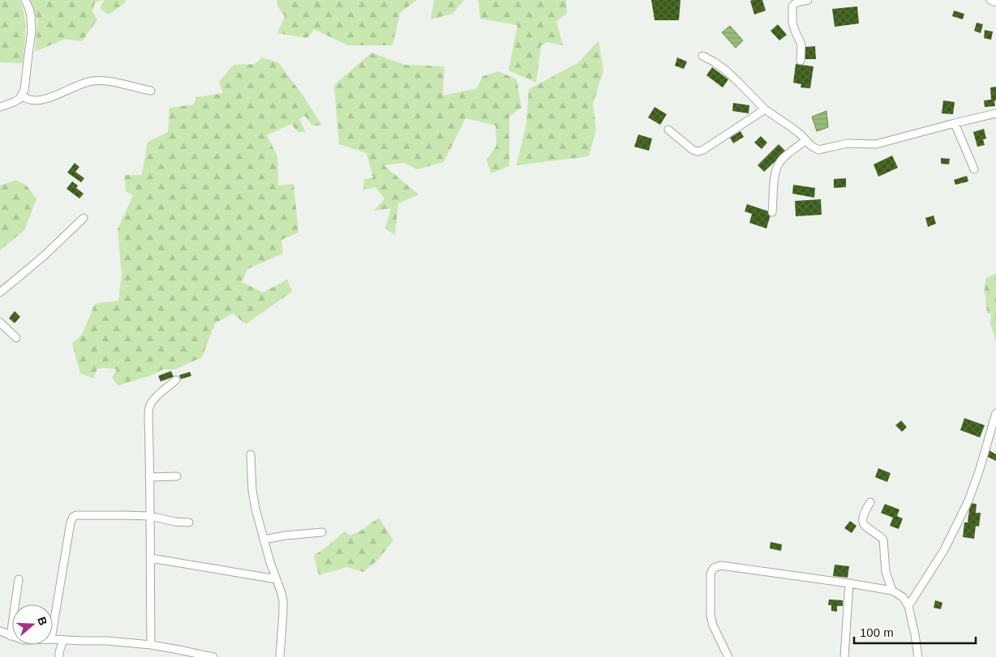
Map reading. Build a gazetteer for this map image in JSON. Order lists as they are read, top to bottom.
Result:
{
  "scale_bar": "100 m",
  "north": "right"
}
